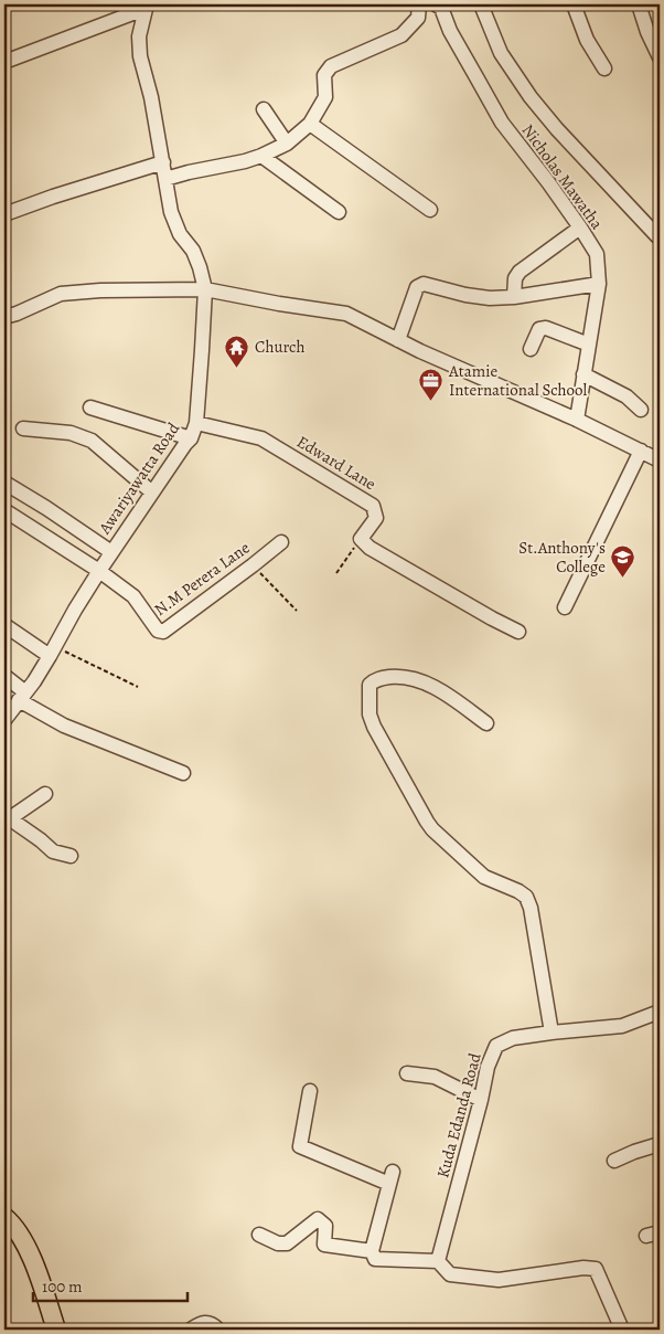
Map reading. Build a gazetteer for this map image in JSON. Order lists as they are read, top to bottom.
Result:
{
  "streets": {
    "street": [
      "Nicholas Mawatha",
      "Edward Lane",
      "Awariyawatta Road",
      "N.M Perera Lane",
      "Kuda Edanda Road"
    ]
  },
  "crossings": [
    ["Edward Lane", "Awariyawatta Road"],
    ["Awariyawatta Road", "N.M Perera Lane"]
  ],
  "places": {
    "temple": ["Church"],
    "office": ["Atamie International School"],
    "school or university": ["St.Anthony's College"]
  },
  "scale_bar": "100 m"
}
